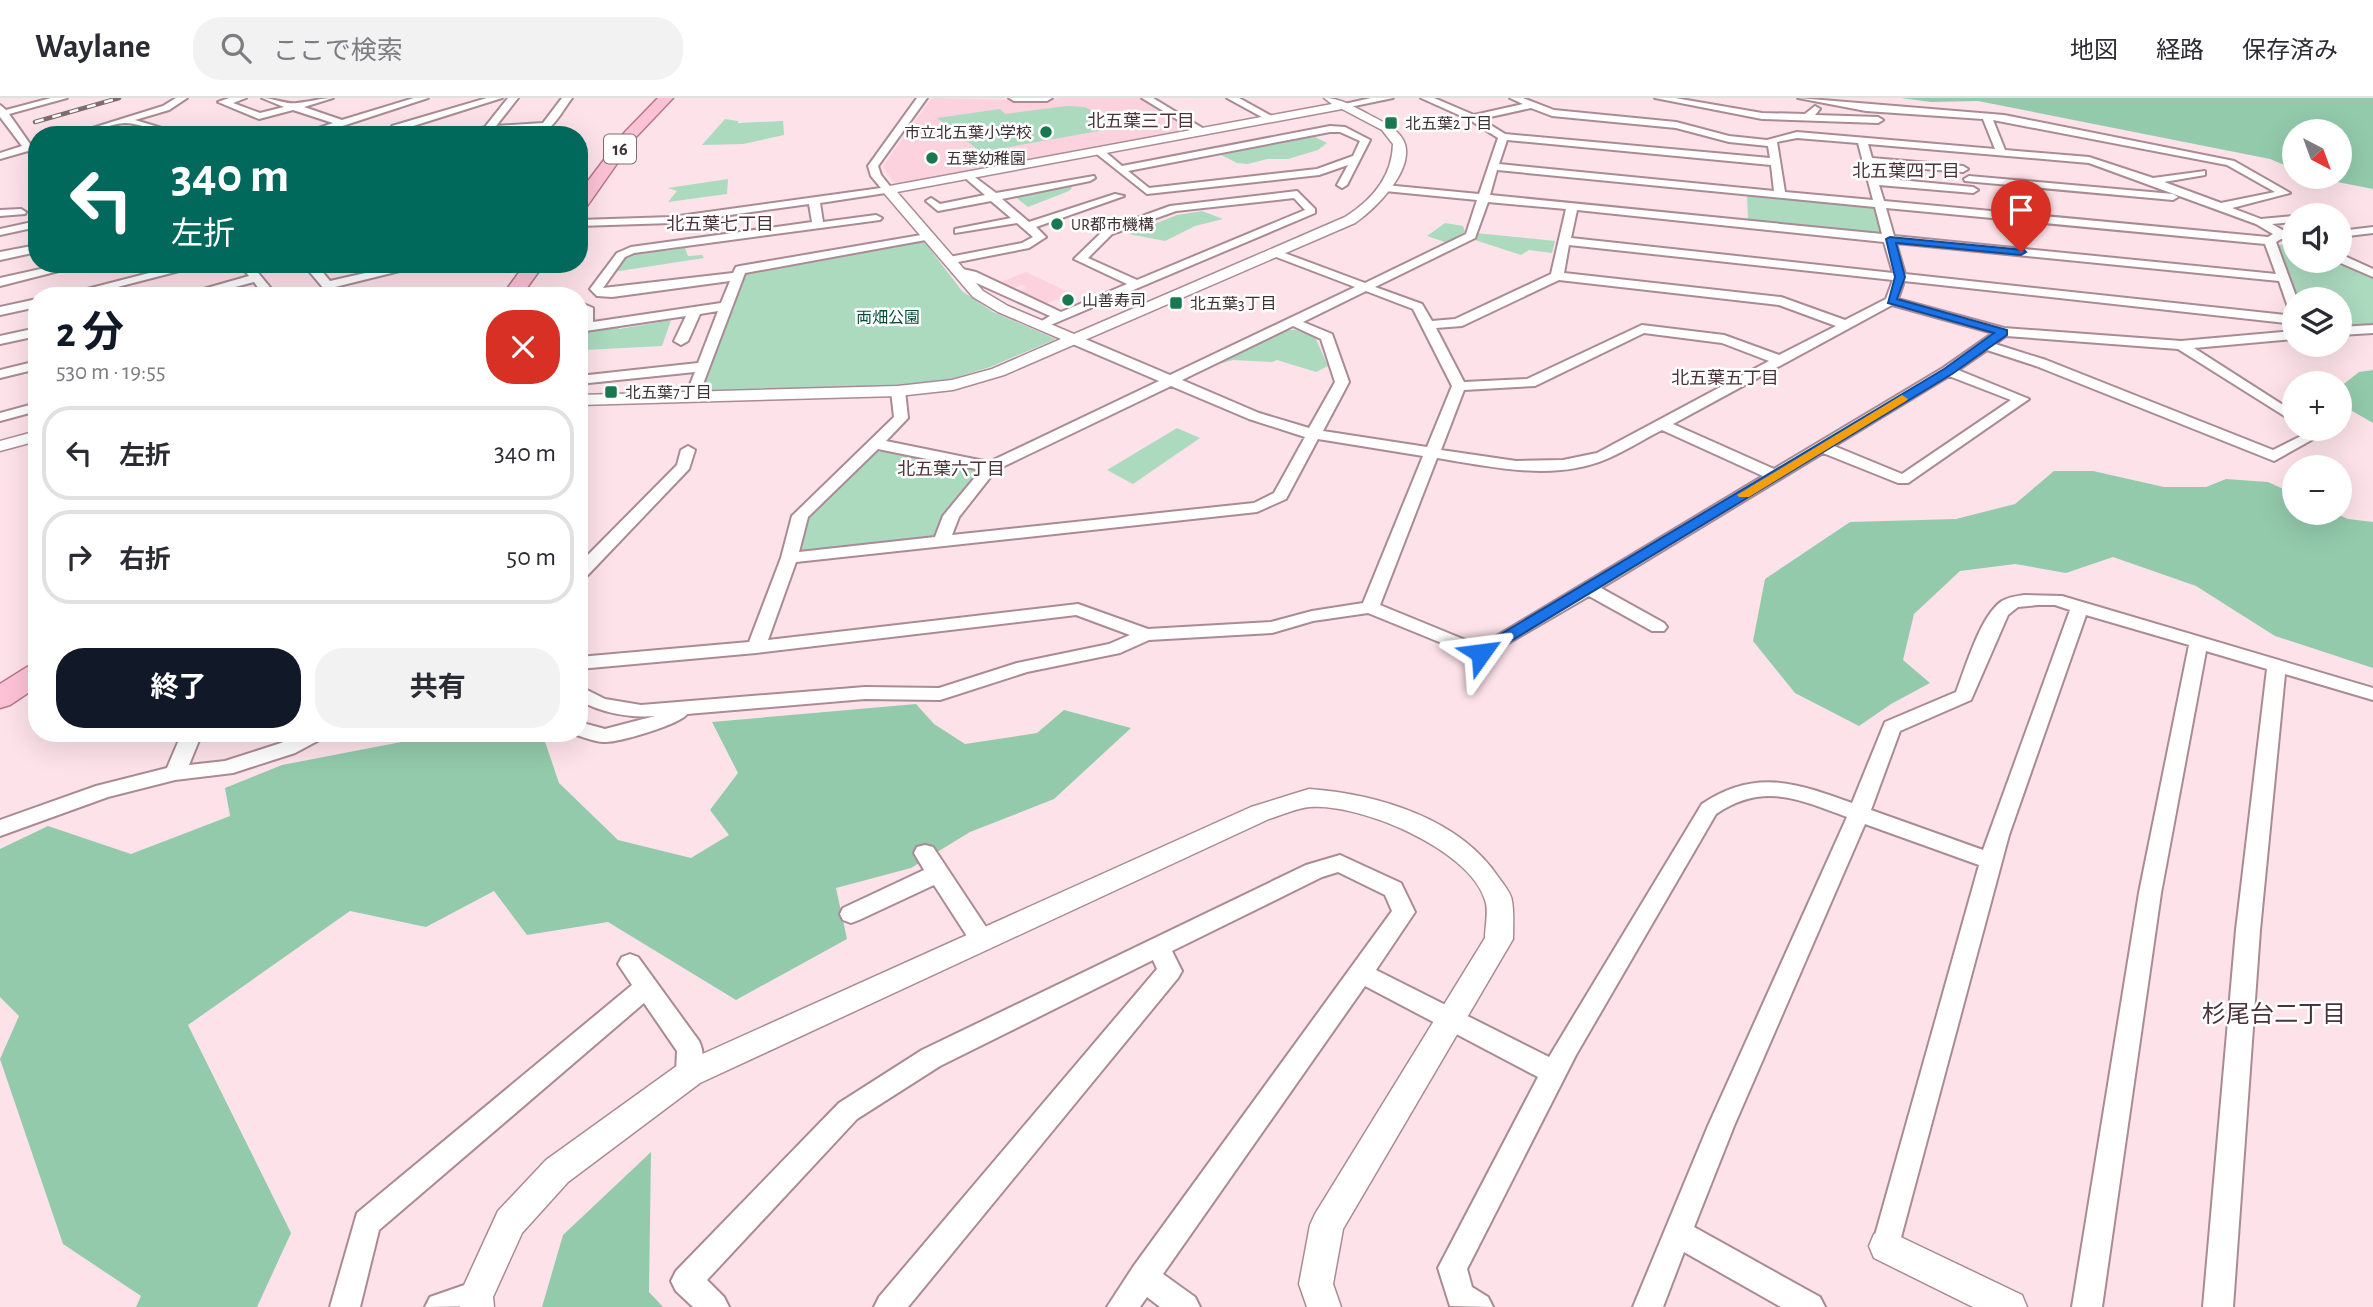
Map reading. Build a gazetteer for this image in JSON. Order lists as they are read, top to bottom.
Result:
{
  "streets": {
    "main road": ["16"]
  },
  "districts": [
    "北五葉三丁目",
    "北五葉四丁目",
    "北五葉七丁目",
    "北五葉五丁目",
    "北五葉六丁目",
    "杉尾台二丁目"
  ],
  "parks": ["両畑公園"],
  "places": {
    "transit": ["北五葉2丁目", "北五葉3丁目", "北五葉7丁目"],
    "other": [
      "市立北五葉小学校",
      "五葉幼稚園",
      "UR都市機構",
      "山善寿司"
    ]
  },
  "north": "bottom right",
  "page": {
    "header": "Waylane",
    "search": "ここで検索",
    "nav": ["地図", "経路", "保存済み"],
    "map_buttons": ["+", "−"],
    "turn": ["340 m", "左折"],
    "heading": ["2 分", "530 m · 19:55"],
    "list": [
      {
        "name": "左折",
        "value": "340 m"
      },
      {
        "name": "右折",
        "value": "50 m"
      }
    ],
    "buttons": ["終了", "共有"]
  }
}
